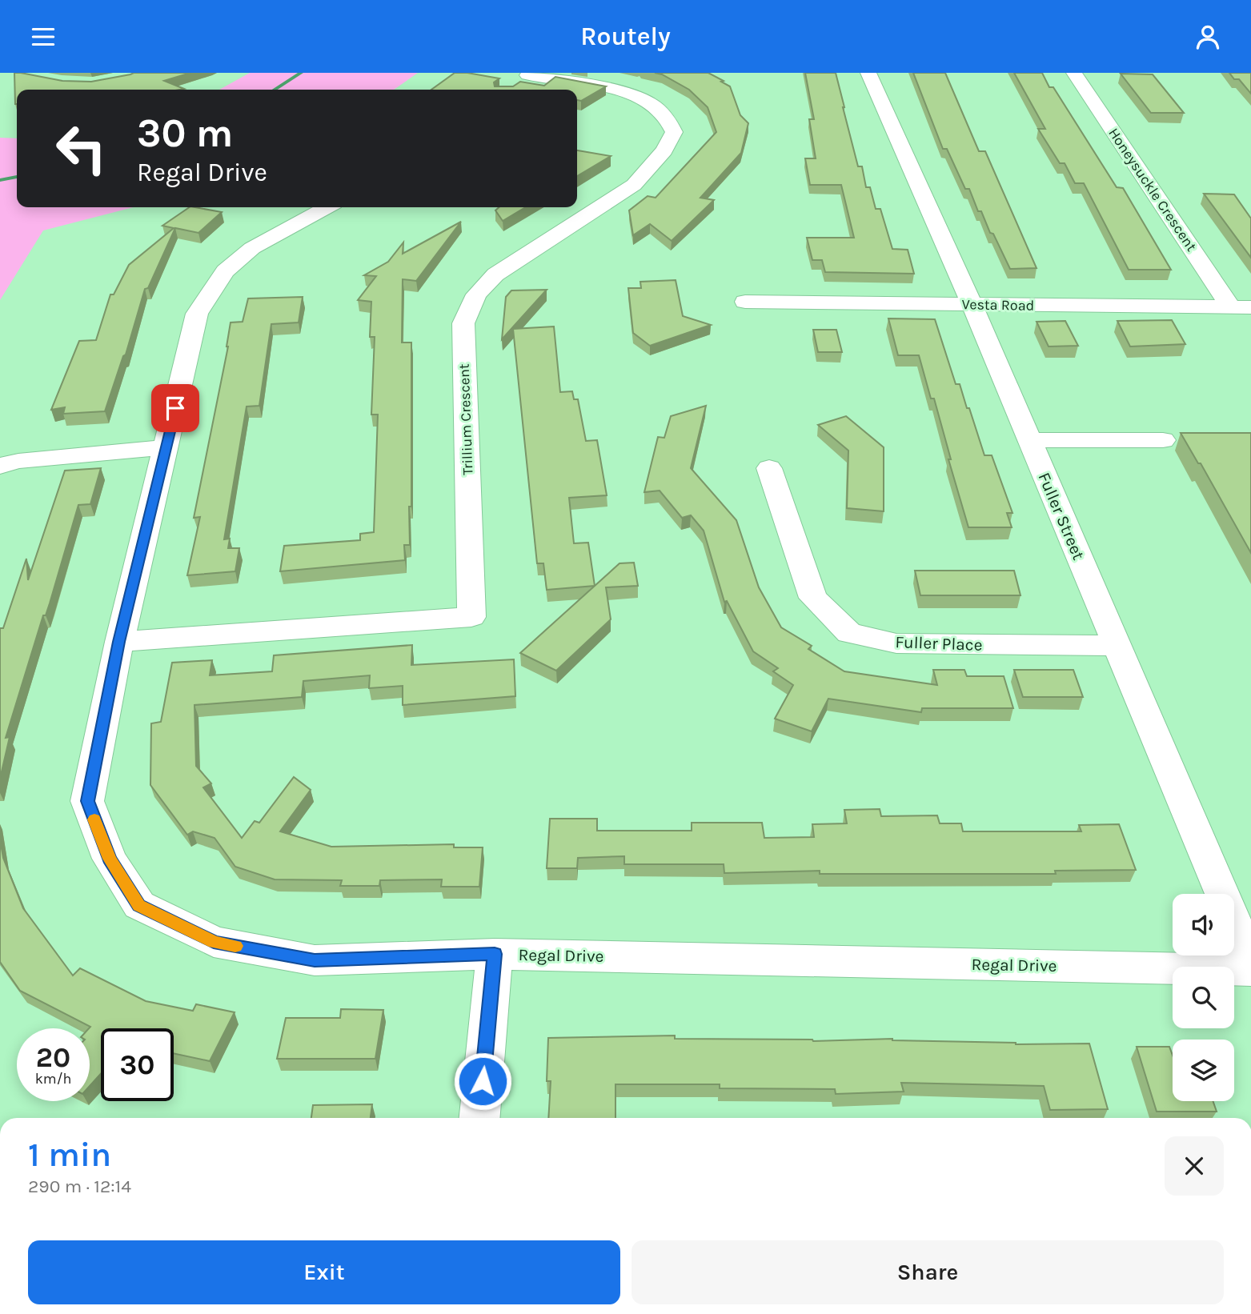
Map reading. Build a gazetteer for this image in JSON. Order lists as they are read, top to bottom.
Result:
{
  "streets": {
    "street": [
      "Honeysuckle Crescent",
      "Vesta Road",
      "Trillium Crescent",
      "Fuller Street",
      "Fuller Place",
      "Regal Drive"
    ]
  },
  "crossings": [
    ["Honeysuckle Crescent", "Vesta Road"],
    ["Vesta Road", "Fuller Street"],
    ["Trillium Crescent", "Regal Drive"],
    ["Fuller Street", "Fuller Place"]
  ],
  "page": {
    "header": "Routely",
    "turn": ["30 m", "Regal Drive"],
    "speed": "20 km/h",
    "limit": "30",
    "heading": ["1 min", "290 m · 12:14"],
    "buttons": ["Exit", "Share"]
  }
}
